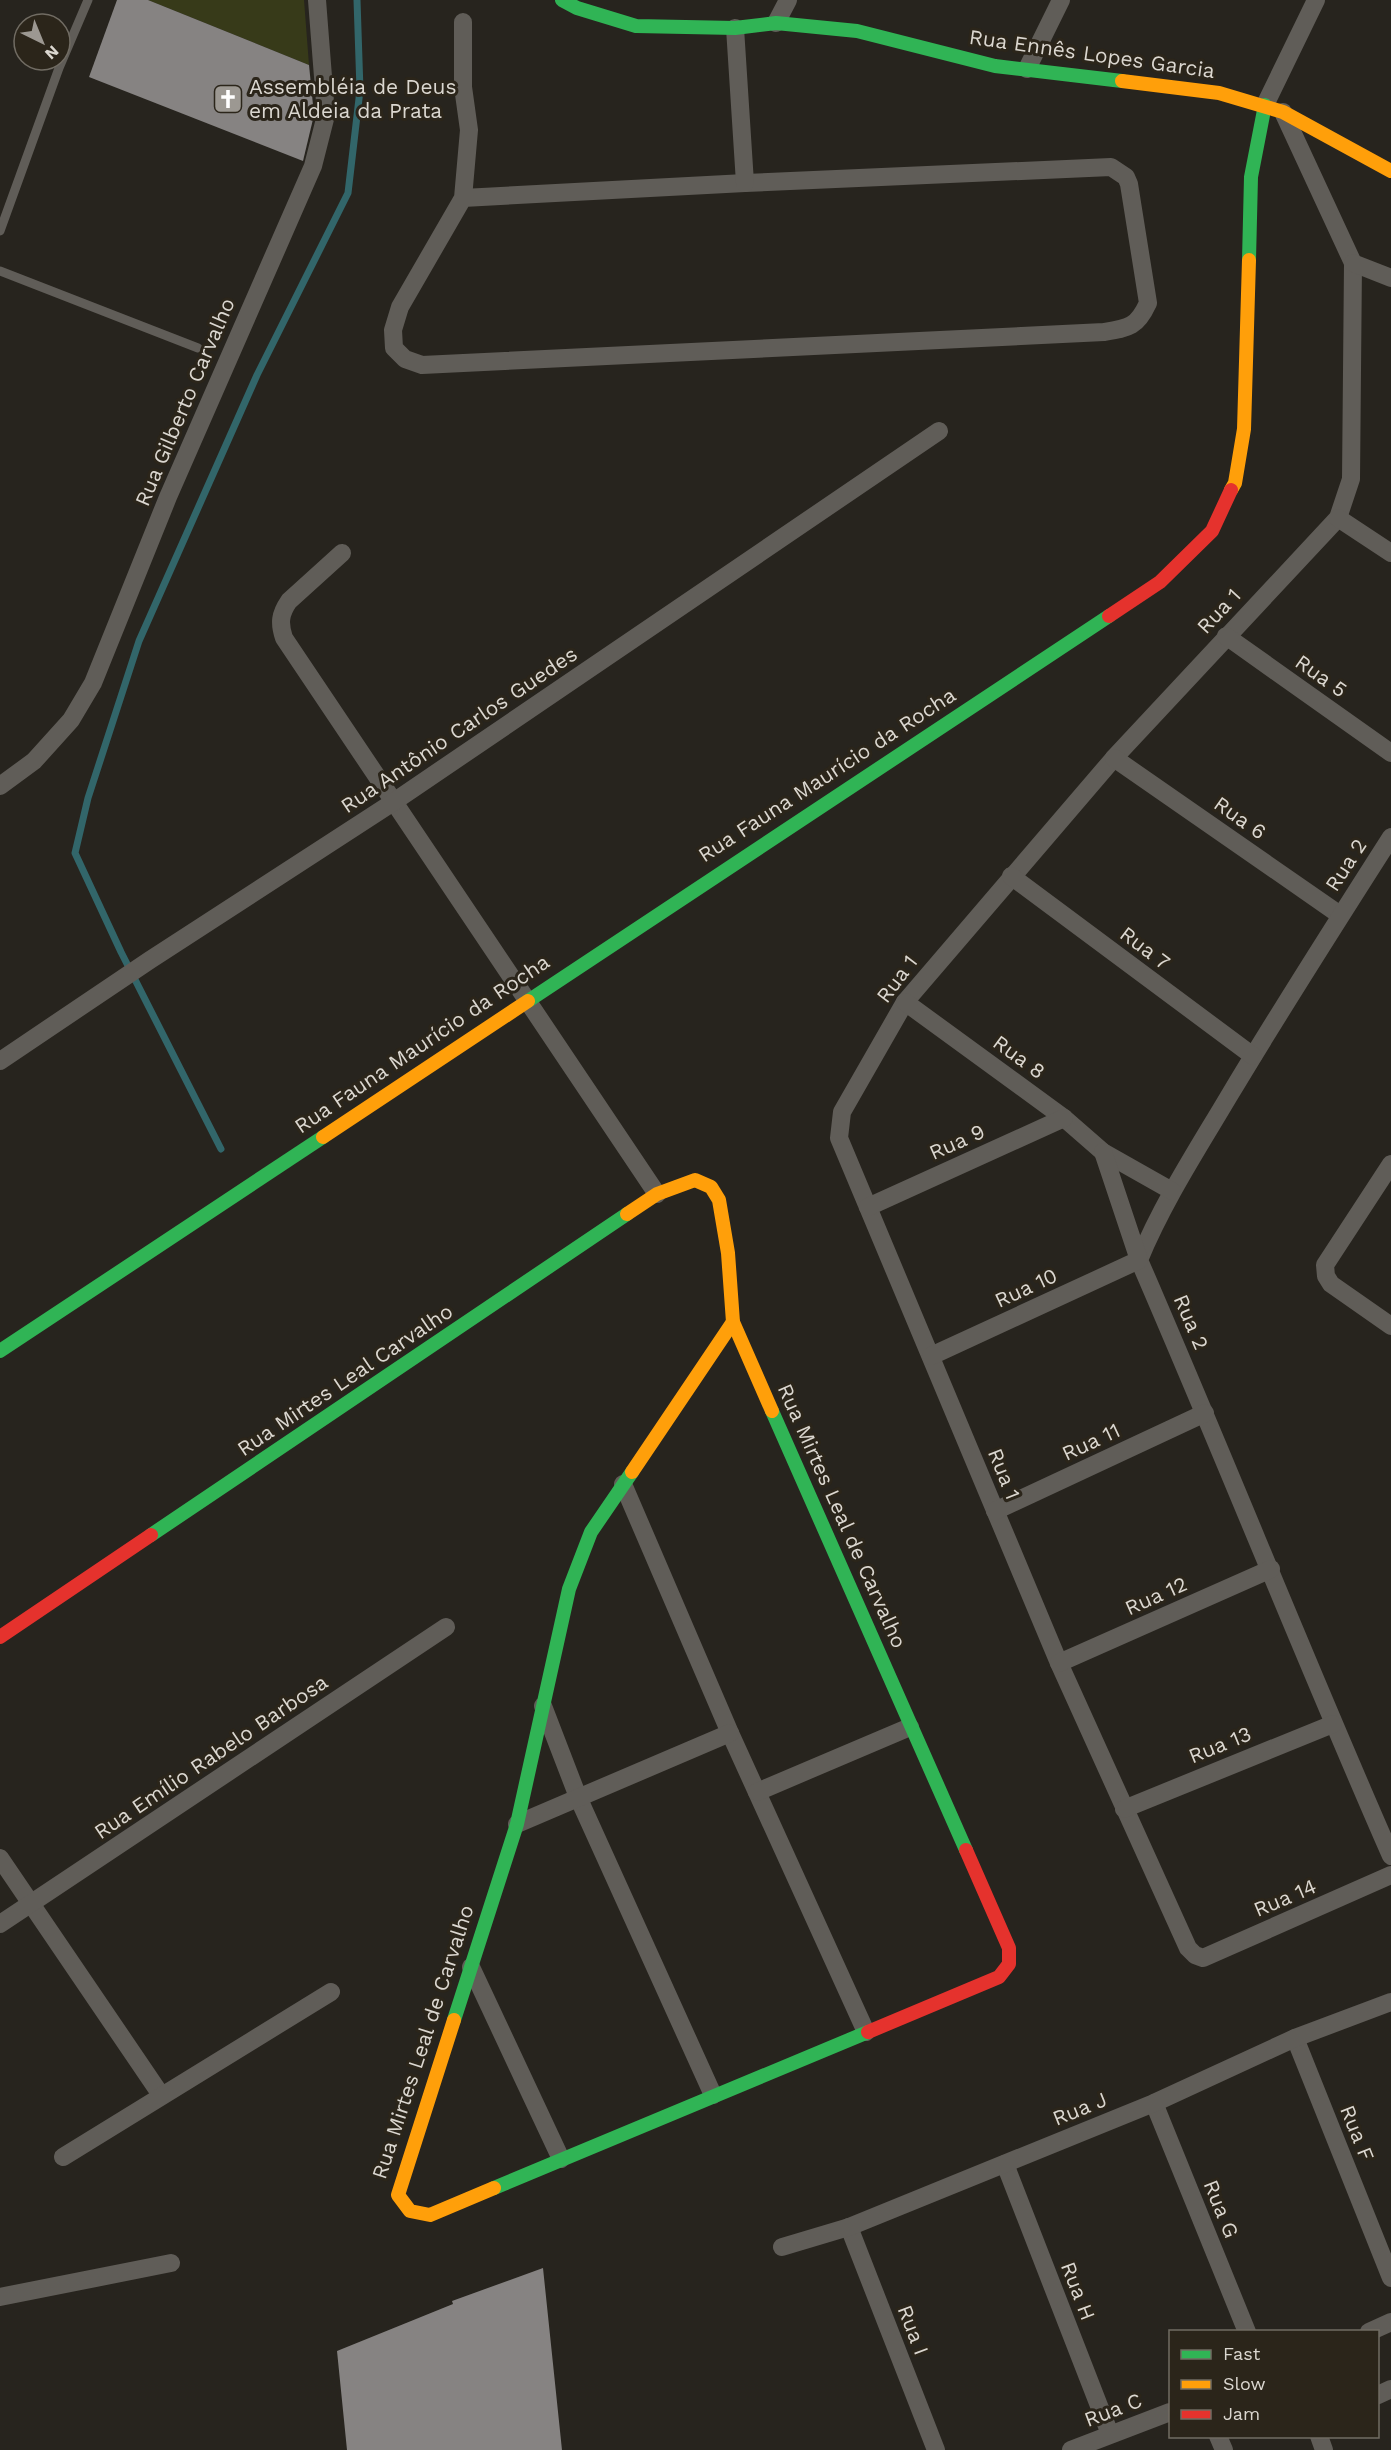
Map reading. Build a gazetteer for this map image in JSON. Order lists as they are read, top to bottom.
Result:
{
  "streets": {
    "street": [
      "Rua Ennês Lopes Garcia",
      "Rua Gilberto Carvalho",
      "Rua 1",
      "Rua 5",
      "Rua Antônio Carlos Guedes",
      "Rua Fauna Maurício da Rocha",
      "Rua 6",
      "Rua 2",
      "Rua 7",
      "Rua 8",
      "Rua 9",
      "Rua 10",
      "Rua Mirtes Leal Carvalho",
      "Rua 11",
      "Rua Mirtes Leal de Carvalho",
      "Rua 12",
      "Rua 13",
      "Rua Emílio Rabelo Barbosa",
      "Rua 14",
      "Rua J",
      "Rua F",
      "Rua G",
      "Rua H",
      "Rua I",
      "Rua C"
    ]
  },
  "crossings": [
    ["Rua Ennês Lopes Garcia", "Rua 1"],
    ["Rua Ennês Lopes Garcia", "Rua Fauna Maurício da Rocha"],
    ["Rua 1", "Rua 5"],
    ["Rua 1", "Rua 6"],
    ["Rua 1", "Rua 7"],
    ["Rua 1", "Rua 8"],
    ["Rua 1", "Rua 9"],
    ["Rua 1", "Rua 10"],
    ["Rua 1", "Rua 11"],
    ["Rua 1", "Rua 12"],
    ["Rua 1", "Rua 13"],
    ["Rua 1", "Rua 14"],
    ["Rua 6", "Rua 2"],
    ["Rua 2", "Rua 7"],
    ["Rua 2", "Rua 8"],
    ["Rua 2", "Rua 10"],
    ["Rua 2", "Rua 11"],
    ["Rua 2", "Rua 12"],
    ["Rua 2", "Rua 13"],
    ["Rua 8", "Rua 9"],
    ["Rua Mirtes Leal Carvalho", "Rua Mirtes Leal de Carvalho"],
    ["Rua J", "Rua F"],
    ["Rua J", "Rua G"],
    ["Rua J", "Rua H"],
    ["Rua J", "Rua I"],
    ["Rua H", "Rua C"]
  ],
  "places": {
    "church": ["Assembléia de Deus em Aldeia da Prata"]
  },
  "legend": ["Fast", "Slow", "Jam"],
  "north": "bottom right"
}
